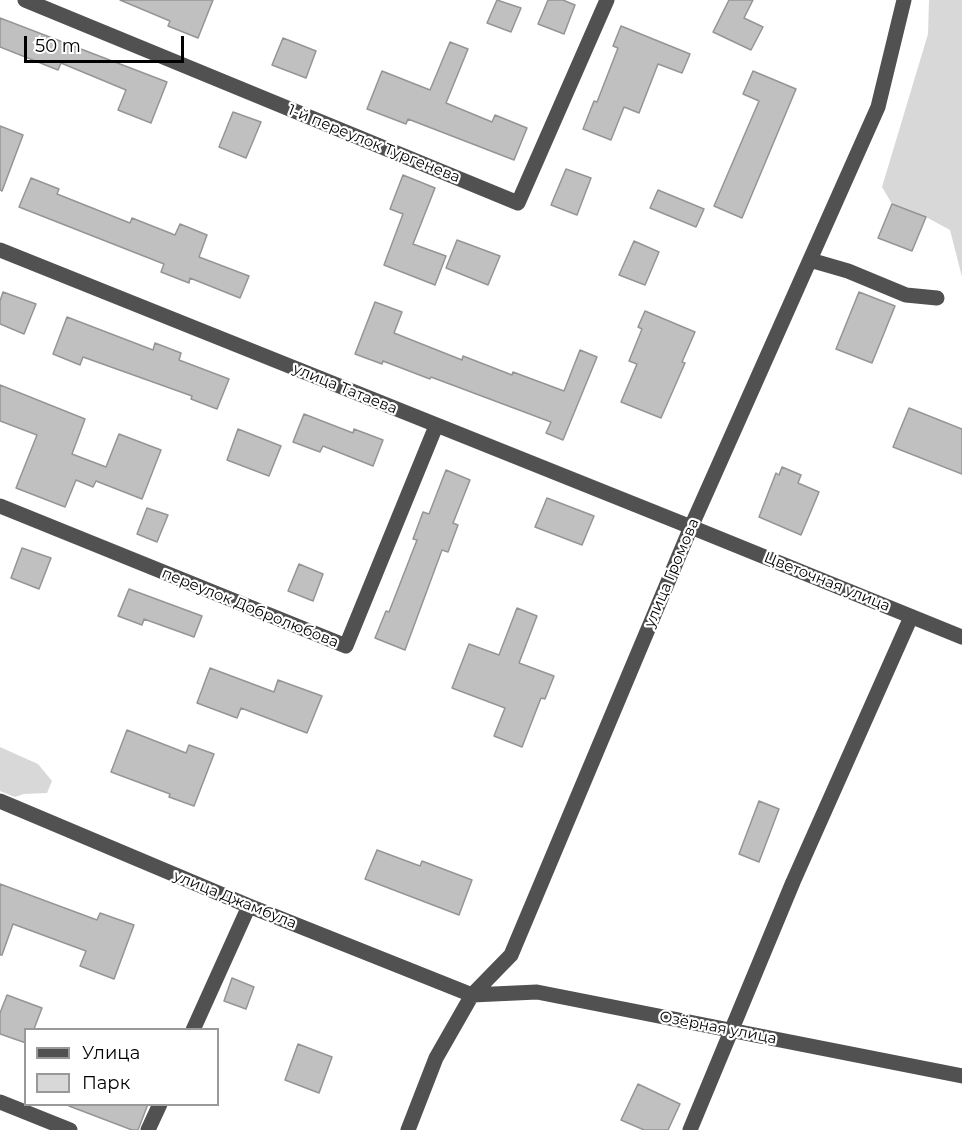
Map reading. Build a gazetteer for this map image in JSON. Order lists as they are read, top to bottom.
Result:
{
  "streets": {
    "street": [
      "1-й переулок Тургенева",
      "улица Татаева",
      "улица Громова",
      "Цветочная улица",
      "переулок Добролюбова",
      "улица Джамбула",
      "Озёрная улица"
    ]
  },
  "crossings": [
    ["улица Татаева", "улица Громова"],
    ["улица Татаева", "Цветочная улица"],
    ["улица Татаева", "переулок Добролюбова"],
    ["улица Громова", "Цветочная улица"],
    ["улица Громова", "улица Джамбула"],
    ["улица Громова", "Озёрная улица"],
    ["улица Джамбула", "Озёрная улица"]
  ],
  "legend": ["Улица", "Парк"],
  "scale_bar": "50 m"
}
